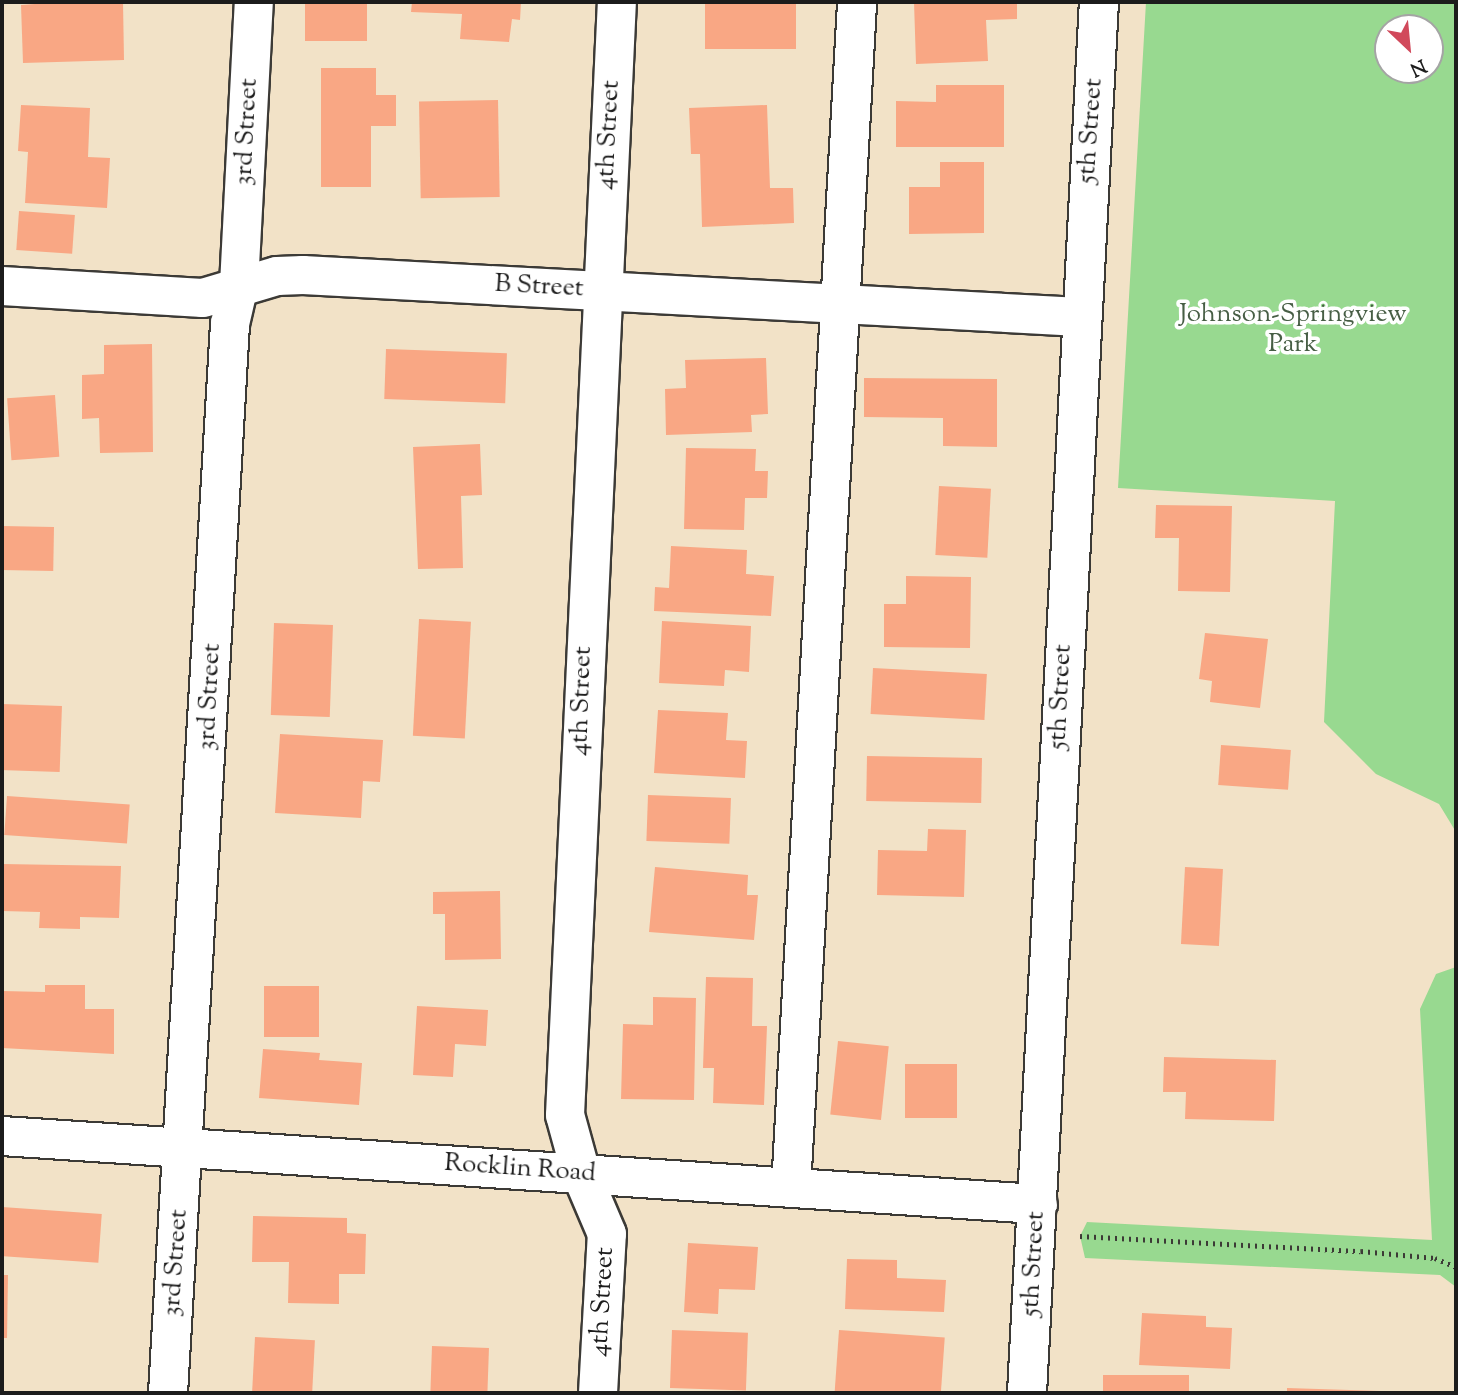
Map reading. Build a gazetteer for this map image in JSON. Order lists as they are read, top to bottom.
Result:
{
  "streets": {
    "street": [
      "5th Street",
      "3rd Street",
      "4th Street",
      "B Street",
      "Rocklin Road"
    ]
  },
  "crossings": [
    ["5th Street", "B Street"],
    ["5th Street", "Rocklin Road"],
    ["3rd Street", "B Street"],
    ["3rd Street", "Rocklin Road"],
    ["4th Street", "B Street"],
    ["4th Street", "Rocklin Road"]
  ],
  "parks": ["Johnson-Springview Park"],
  "north": "bottom right"
}
